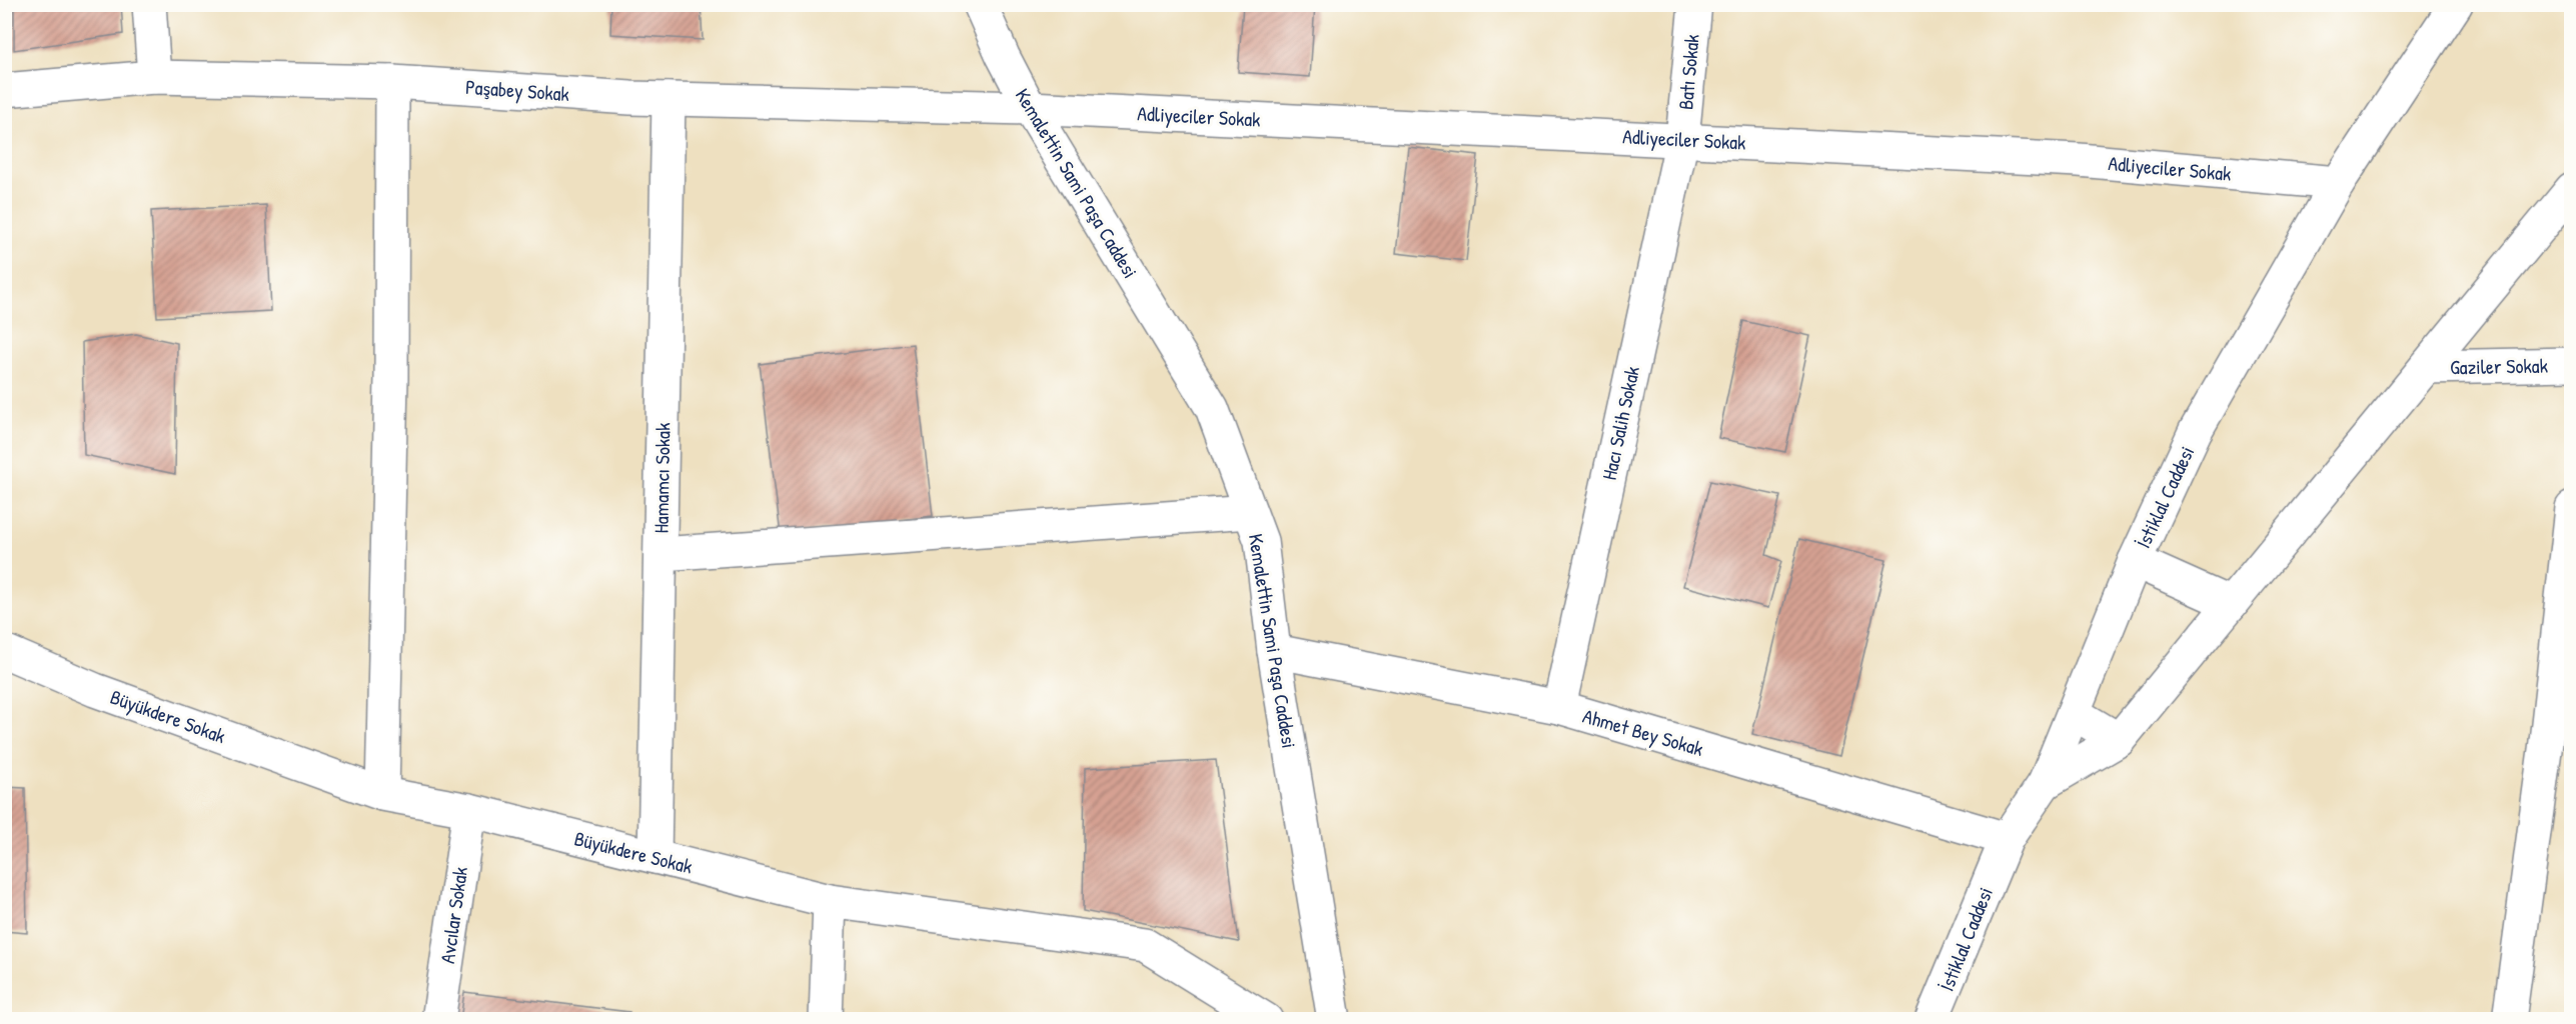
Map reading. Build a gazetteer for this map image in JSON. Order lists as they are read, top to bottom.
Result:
{
  "streets": {
    "street": [
      "Batı Sokak",
      "Paşabey Sokak",
      "Adliyeciler Sokak",
      "Kemalettin Sami Paşa Caddesi",
      "Gaziler Sokak",
      "Hacı Salih Sokak",
      "Hamamcı Sokak",
      "İstiklal Caddesi",
      "Büyükdere Sokak",
      "Ahmet Bey Sokak",
      "Avcılar Sokak"
    ]
  },
  "crossings": [
    ["Batı Sokak", "Adliyeciler Sokak"],
    ["Batı Sokak", "Hacı Salih Sokak"],
    ["Paşabey Sokak", "Adliyeciler Sokak"],
    ["Paşabey Sokak", "Kemalettin Sami Paşa Caddesi"],
    ["Paşabey Sokak", "Hamamcı Sokak"],
    ["Adliyeciler Sokak", "Kemalettin Sami Paşa Caddesi"],
    ["Adliyeciler Sokak", "Hacı Salih Sokak"],
    ["Adliyeciler Sokak", "İstiklal Caddesi"],
    ["Kemalettin Sami Paşa Caddesi", "Ahmet Bey Sokak"],
    ["Hacı Salih Sokak", "Ahmet Bey Sokak"],
    ["Hamamcı Sokak", "Büyükdere Sokak"],
    ["İstiklal Caddesi", "Ahmet Bey Sokak"],
    ["Büyükdere Sokak", "Avcılar Sokak"]
  ]
}
